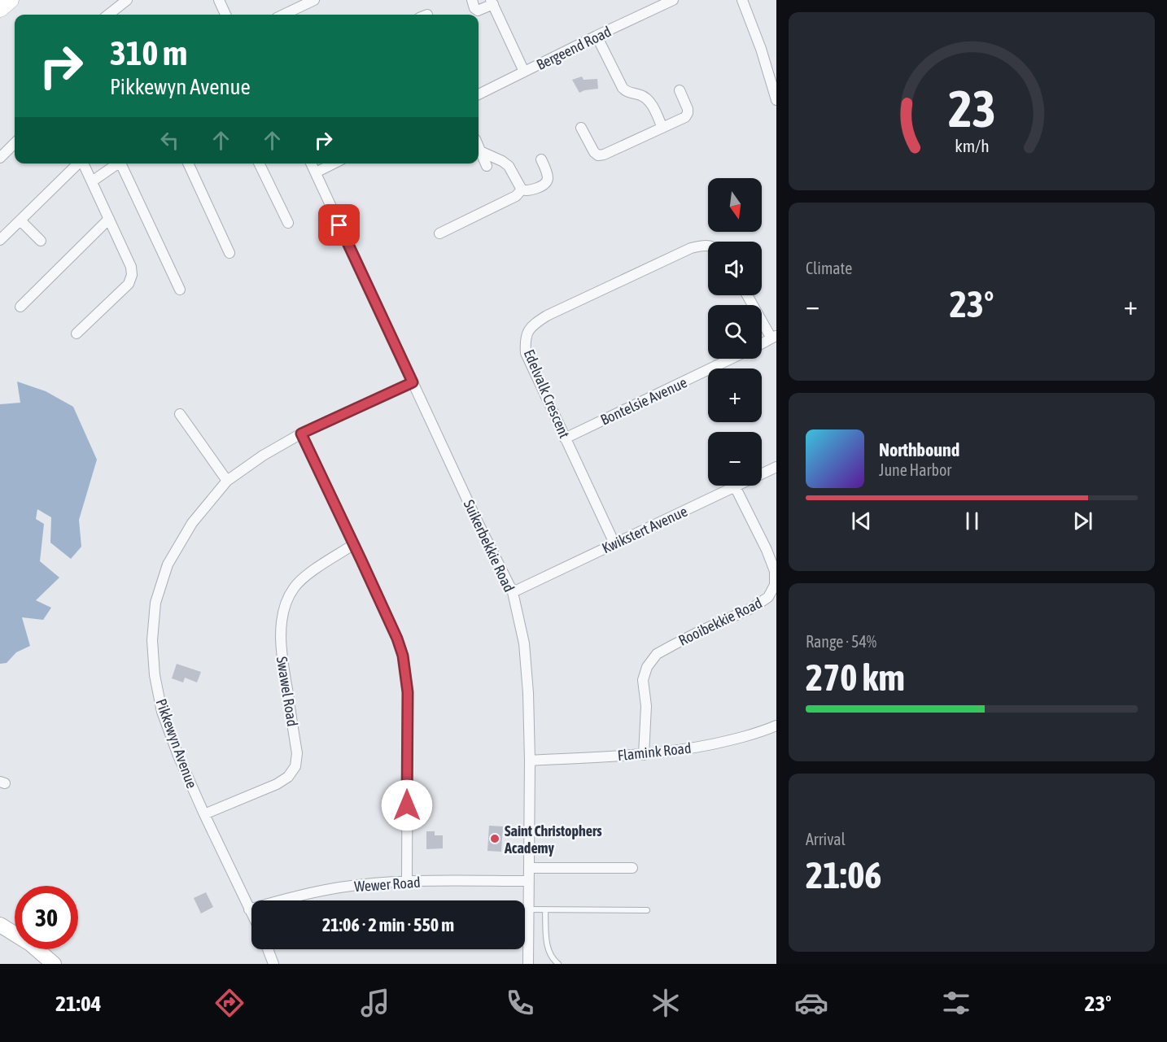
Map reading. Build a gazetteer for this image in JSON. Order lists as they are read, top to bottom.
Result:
{
  "streets": {
    "street": [
      "Bergeend Road",
      "Edelvalk Crescent",
      "Bontelsie Avenue",
      "Kwikstert Avenue",
      "Suikerbekkie Road",
      "Rooibekkie Road",
      "Swawel Road",
      "Pikkewyn Avenue",
      "Flamink Road",
      "Wewer Road"
    ]
  },
  "crossings": [
    ["Edelvalk Crescent", "Bontelsie Avenue"],
    ["Edelvalk Crescent", "Kwikstert Avenue"],
    ["Kwikstert Avenue", "Suikerbekkie Road"],
    ["Kwikstert Avenue", "Rooibekkie Road"],
    ["Suikerbekkie Road", "Pikkewyn Avenue"],
    ["Suikerbekkie Road", "Flamink Road"],
    ["Suikerbekkie Road", "Wewer Road"],
    ["Rooibekkie Road", "Flamink Road"],
    ["Swawel Road", "Pikkewyn Avenue"],
    ["Pikkewyn Avenue", "Wewer Road"]
  ],
  "places": ["Saint Christophers Academy"],
  "north": "bottom",
  "page": {
    "turn": ["310 m", "Pikkewyn Avenue"],
    "map_buttons": ["+", "−"],
    "tile": [
      "Climate",
      ["Range · 54%", "270 km"],
      ["Arrival", "21:06"]
    ],
    "heat": ["−", "23°", "+"],
    "song": ["Northbound", "June Harbor"],
    "limit": "30",
    "trip": "21:06 · 2 min · 550 m",
    "tabs": ["21:04", "23°"],
    "gauge": ["23", "km/h"]
  }
}
